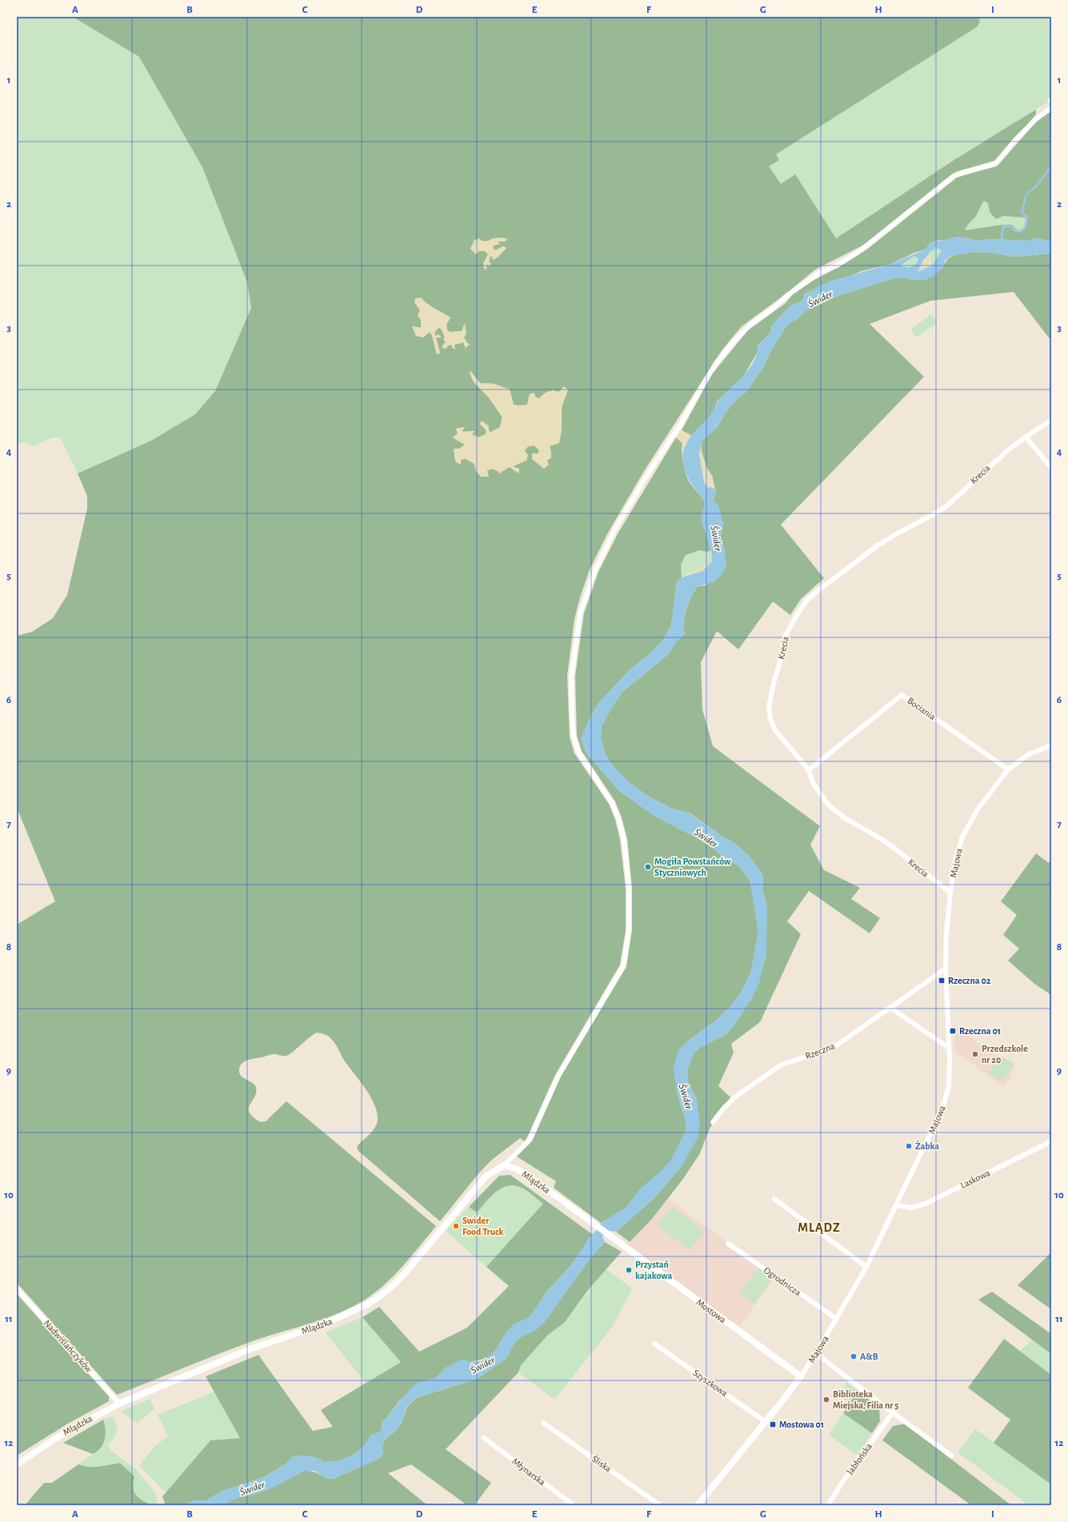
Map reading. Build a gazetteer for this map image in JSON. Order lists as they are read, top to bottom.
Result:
{
  "streets": {
    "street": [
      "Krecia",
      "Bociania",
      "Majowa",
      "Rzeczna",
      "Laskowa",
      "Mlądzka",
      "Ogrodnicza",
      "Mostowa",
      "Nadwiślańczyków",
      "Szyszkowa",
      "Jabłońska",
      "Śliska",
      "Młynarska"
    ]
  },
  "crossings": [
    ["Krecia", "Bociania"],
    ["Krecia", "Majowa"],
    ["Bociania", "Majowa"],
    ["Majowa", "Rzeczna"],
    ["Majowa", "Laskowa"],
    ["Majowa", "Ogrodnicza"],
    ["Majowa", "Mostowa"],
    ["Majowa", "Szyszkowa"],
    ["Mlądzka", "Mostowa"],
    ["Mlądzka", "Nadwiślańczyków"]
  ],
  "districts": ["MLĄDZ"],
  "water": ["Świder"],
  "places": {
    "other": [
      "Mogiła Powstańców Styczniowych",
      "Przedszkole nr 20",
      "Żabka",
      "Swider Food Truck",
      "Przystań kajakowa",
      "A&B",
      "Biblioteka Miejska, Filia nr 5"
    ],
    "transit": ["Rzeczna 02", "Rzeczna 01", "Mostowa 01"]
  },
  "grid": {
    "columns": [
      "A",
      "B",
      "C",
      "D",
      "E",
      "F",
      "G",
      "H",
      "I"
    ],
    "rows": [
      "1",
      "2",
      "3",
      "4",
      "5",
      "6",
      "7",
      "8",
      "9",
      "10",
      "11",
      "12"
    ]
  }
}
